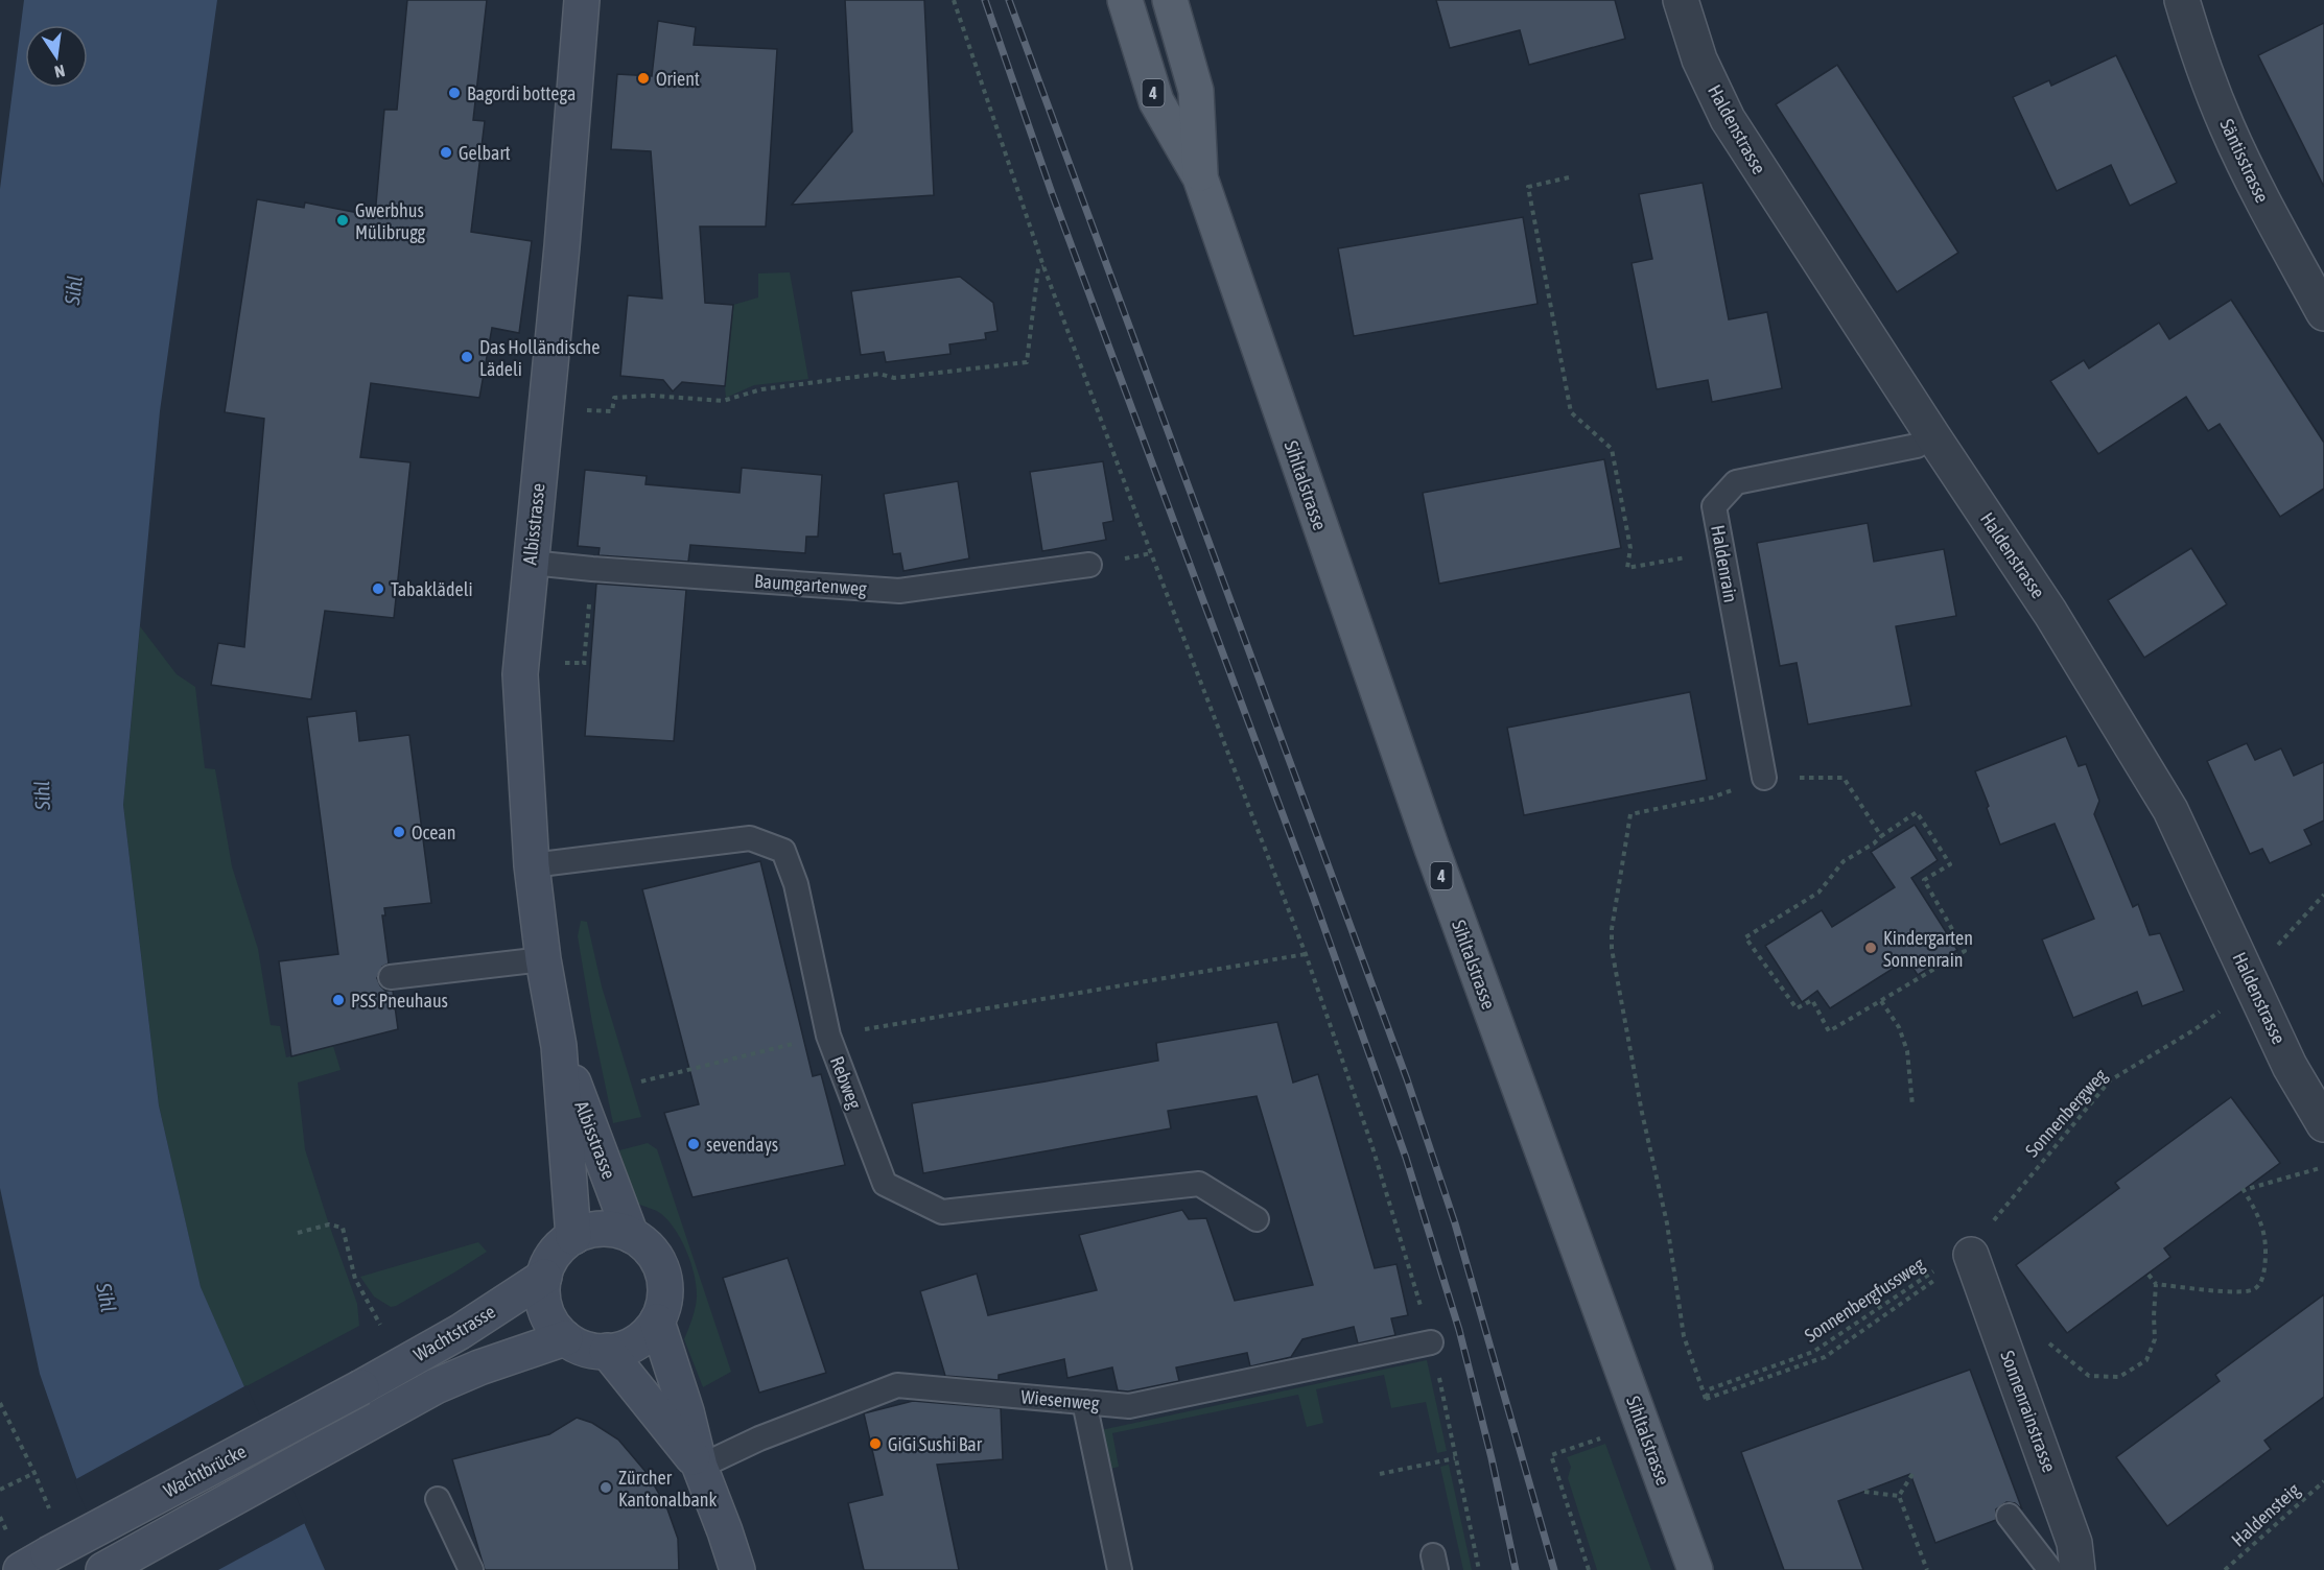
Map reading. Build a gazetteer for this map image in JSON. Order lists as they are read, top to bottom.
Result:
{
  "streets": {
    "main road": [
      "4",
      "Sihltalstrasse",
      "Albisstrasse",
      "Wachtstrasse",
      "Wachtbrücke"
    ],
    "street": ["Haldenstrasse", "Säntisstrasse", "Sonnenrainstrasse"],
    "lane": [
      "Haldenrain",
      "Baumgartenweg",
      "Rebweg",
      "Wiesenweg"
    ],
    "path": ["Sonnenbergweg", "Sonnenbergfussweg", "Haldensteig"]
  },
  "crossings": [
    ["Haldenstrasse", "Haldenrain"],
    ["Albisstrasse", "Baumgartenweg"],
    ["Albisstrasse", "Rebweg"],
    ["Albisstrasse", "Wachtstrasse"],
    ["Sonnenbergweg", "Sonnenbergfussweg"],
    ["Sonnenbergweg", "Sonnenrainstrasse"],
    ["Sonnenbergfussweg", "Sonnenrainstrasse"],
    ["Wachtstrasse", "Wachtbrücke"]
  ],
  "water": ["Sihl"],
  "places": [
    "Orient",
    "Bagordi bottega",
    "Gelbart",
    "Gwerbhus Mülibrugg",
    "Das Holländische Lädeli",
    "Tabaklädeli",
    "Ocean",
    "Kindergarten Sonnenrain",
    "PSS Pneuhaus",
    "sevendays",
    "GiGi Sushi Bar",
    "Zürcher Kantonalbank"
  ],
  "north": "bottom"
}
